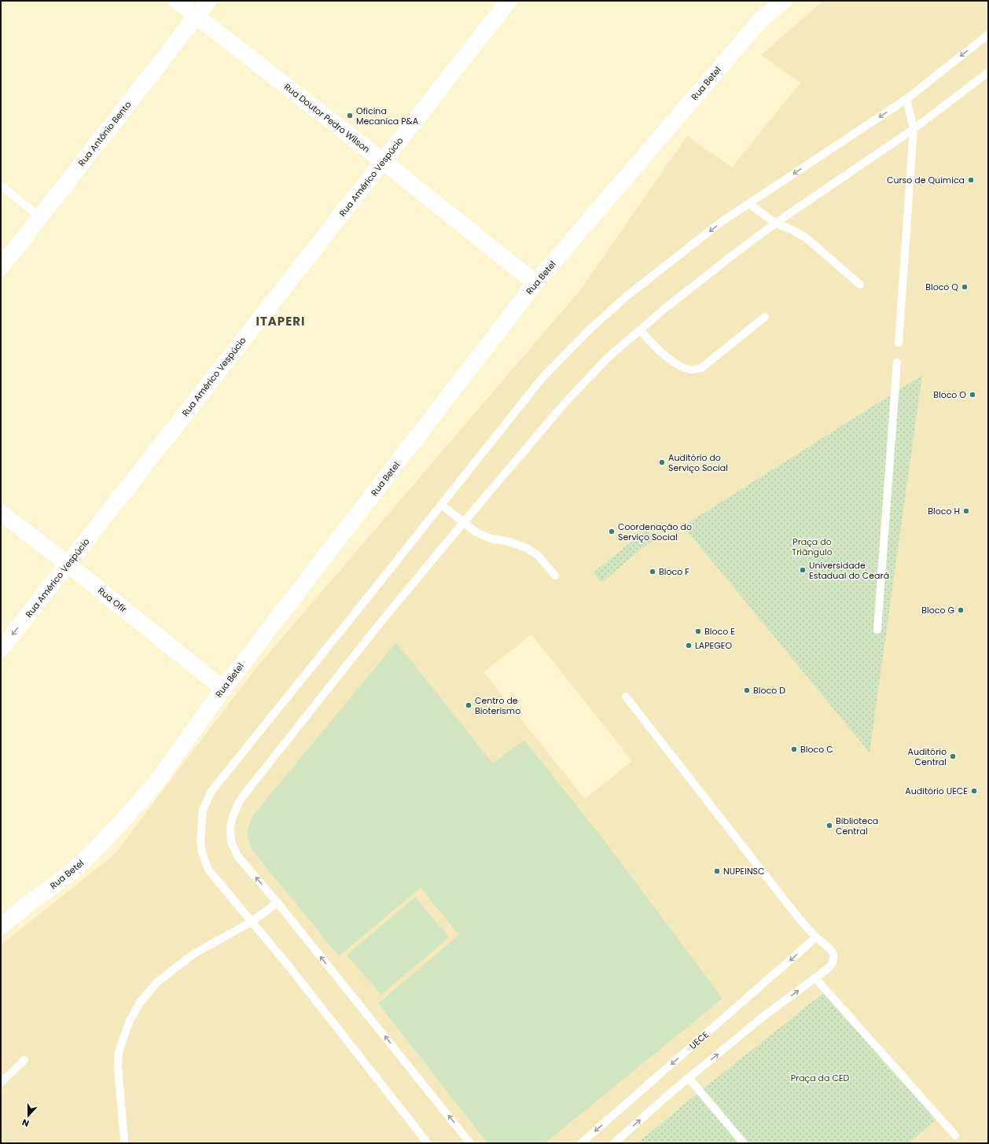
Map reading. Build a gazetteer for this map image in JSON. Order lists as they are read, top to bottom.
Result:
{
  "streets": {
    "street": [
      "Rua Betel",
      "Rua Doutor Pedro Wilson",
      "Rua Antônio Bento",
      "Rua Américo Vespúcio",
      "Rua Ofir"
    ],
    "lane": ["UECE"]
  },
  "crossings": [
    ["Rua Betel", "Rua Doutor Pedro Wilson"],
    ["Rua Betel", "Rua Ofir"],
    ["Rua Doutor Pedro Wilson", "Rua Antônio Bento"],
    ["Rua Doutor Pedro Wilson", "Rua Américo Vespúcio"],
    ["Rua Américo Vespúcio", "Rua Ofir"]
  ],
  "districts": ["ITAPERI"],
  "parks": ["Praça do Triângulo", "Praça da CED"],
  "places": [
    "Oficina Mecanica P&A",
    "Curso de Química",
    "Bloco Q",
    "Bloco O",
    "Auditório do Serviço Social",
    "Bloco H",
    "Coordenação do Serviço Social",
    "Universidade Estadual do Ceará",
    "Bloco F",
    "Bloco G",
    "Bloco E",
    "LAPEGEO",
    "Bloco D",
    "Centro de Bioterismo",
    "Bloco C",
    "Auditório Central",
    "Auditório UECE",
    "Biblioteca Central",
    "NUPEINSC"
  ],
  "north": "bottom"
}
